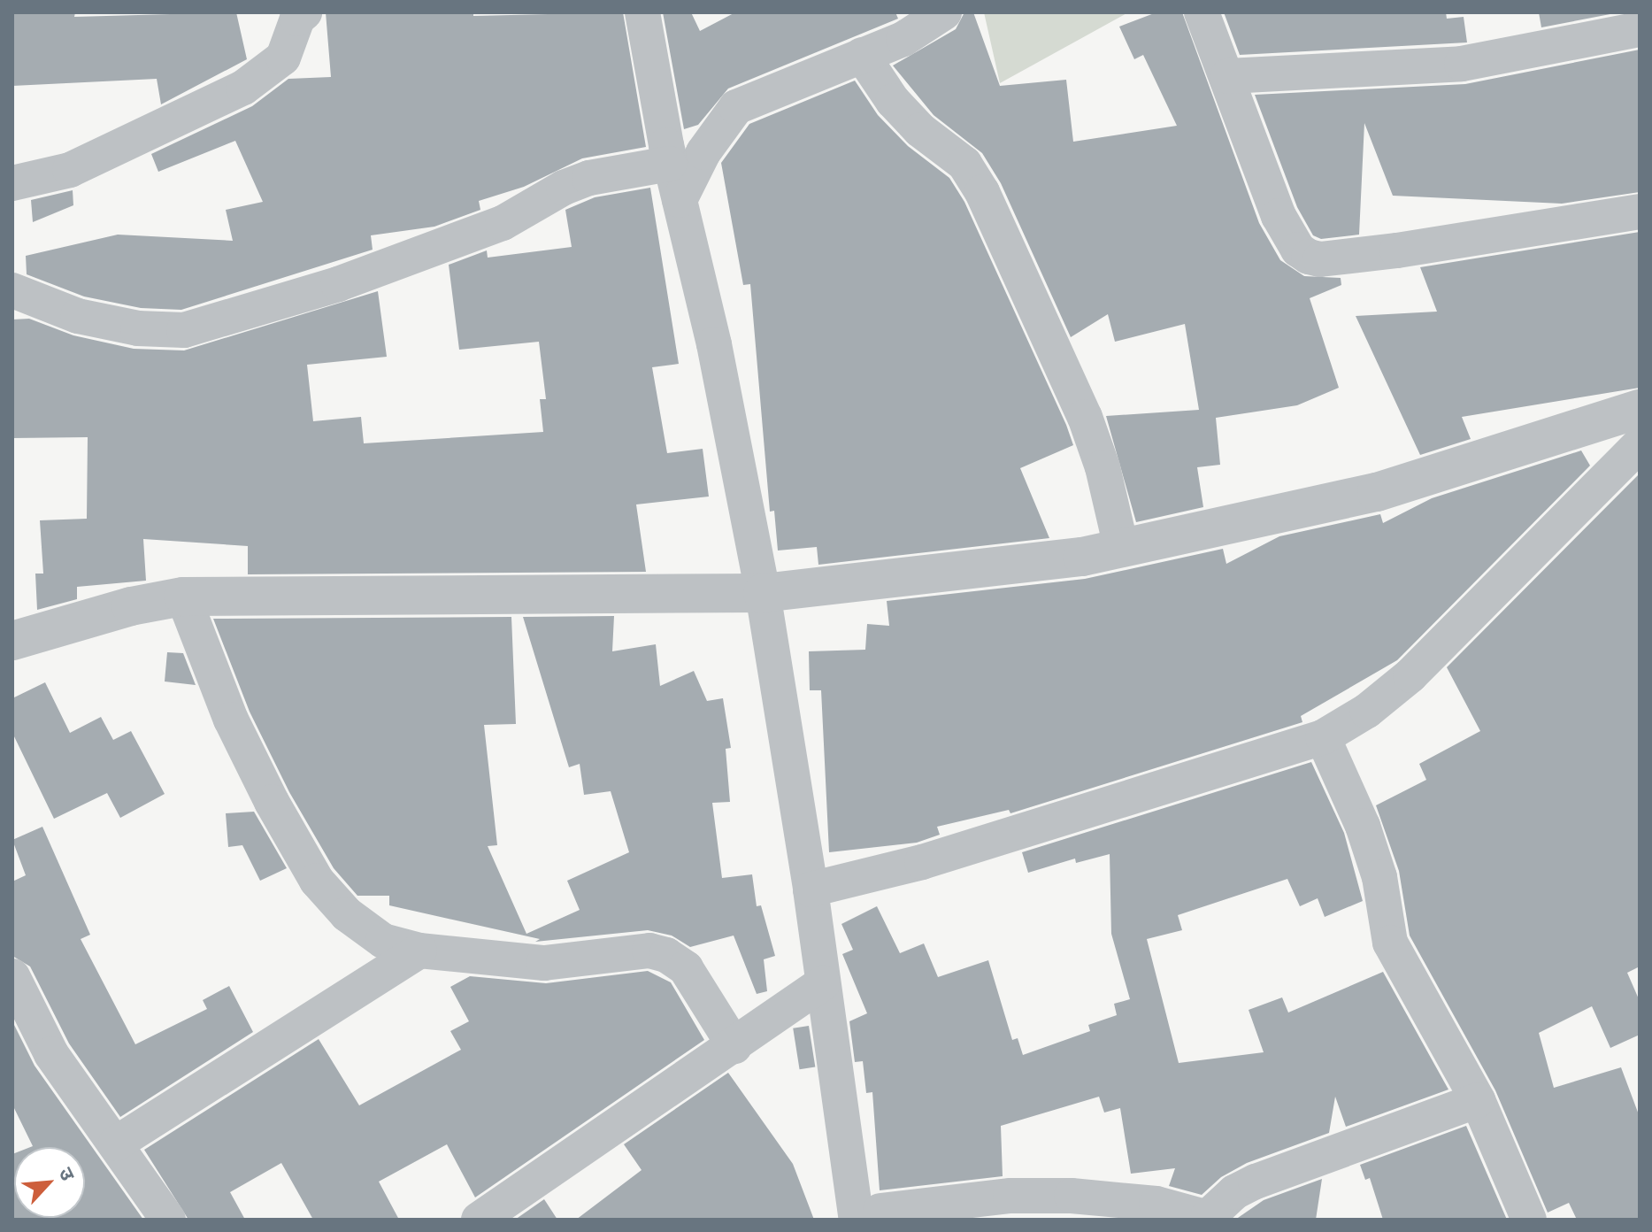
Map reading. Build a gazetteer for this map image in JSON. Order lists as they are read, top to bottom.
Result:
{
  "north": "top right"
}
